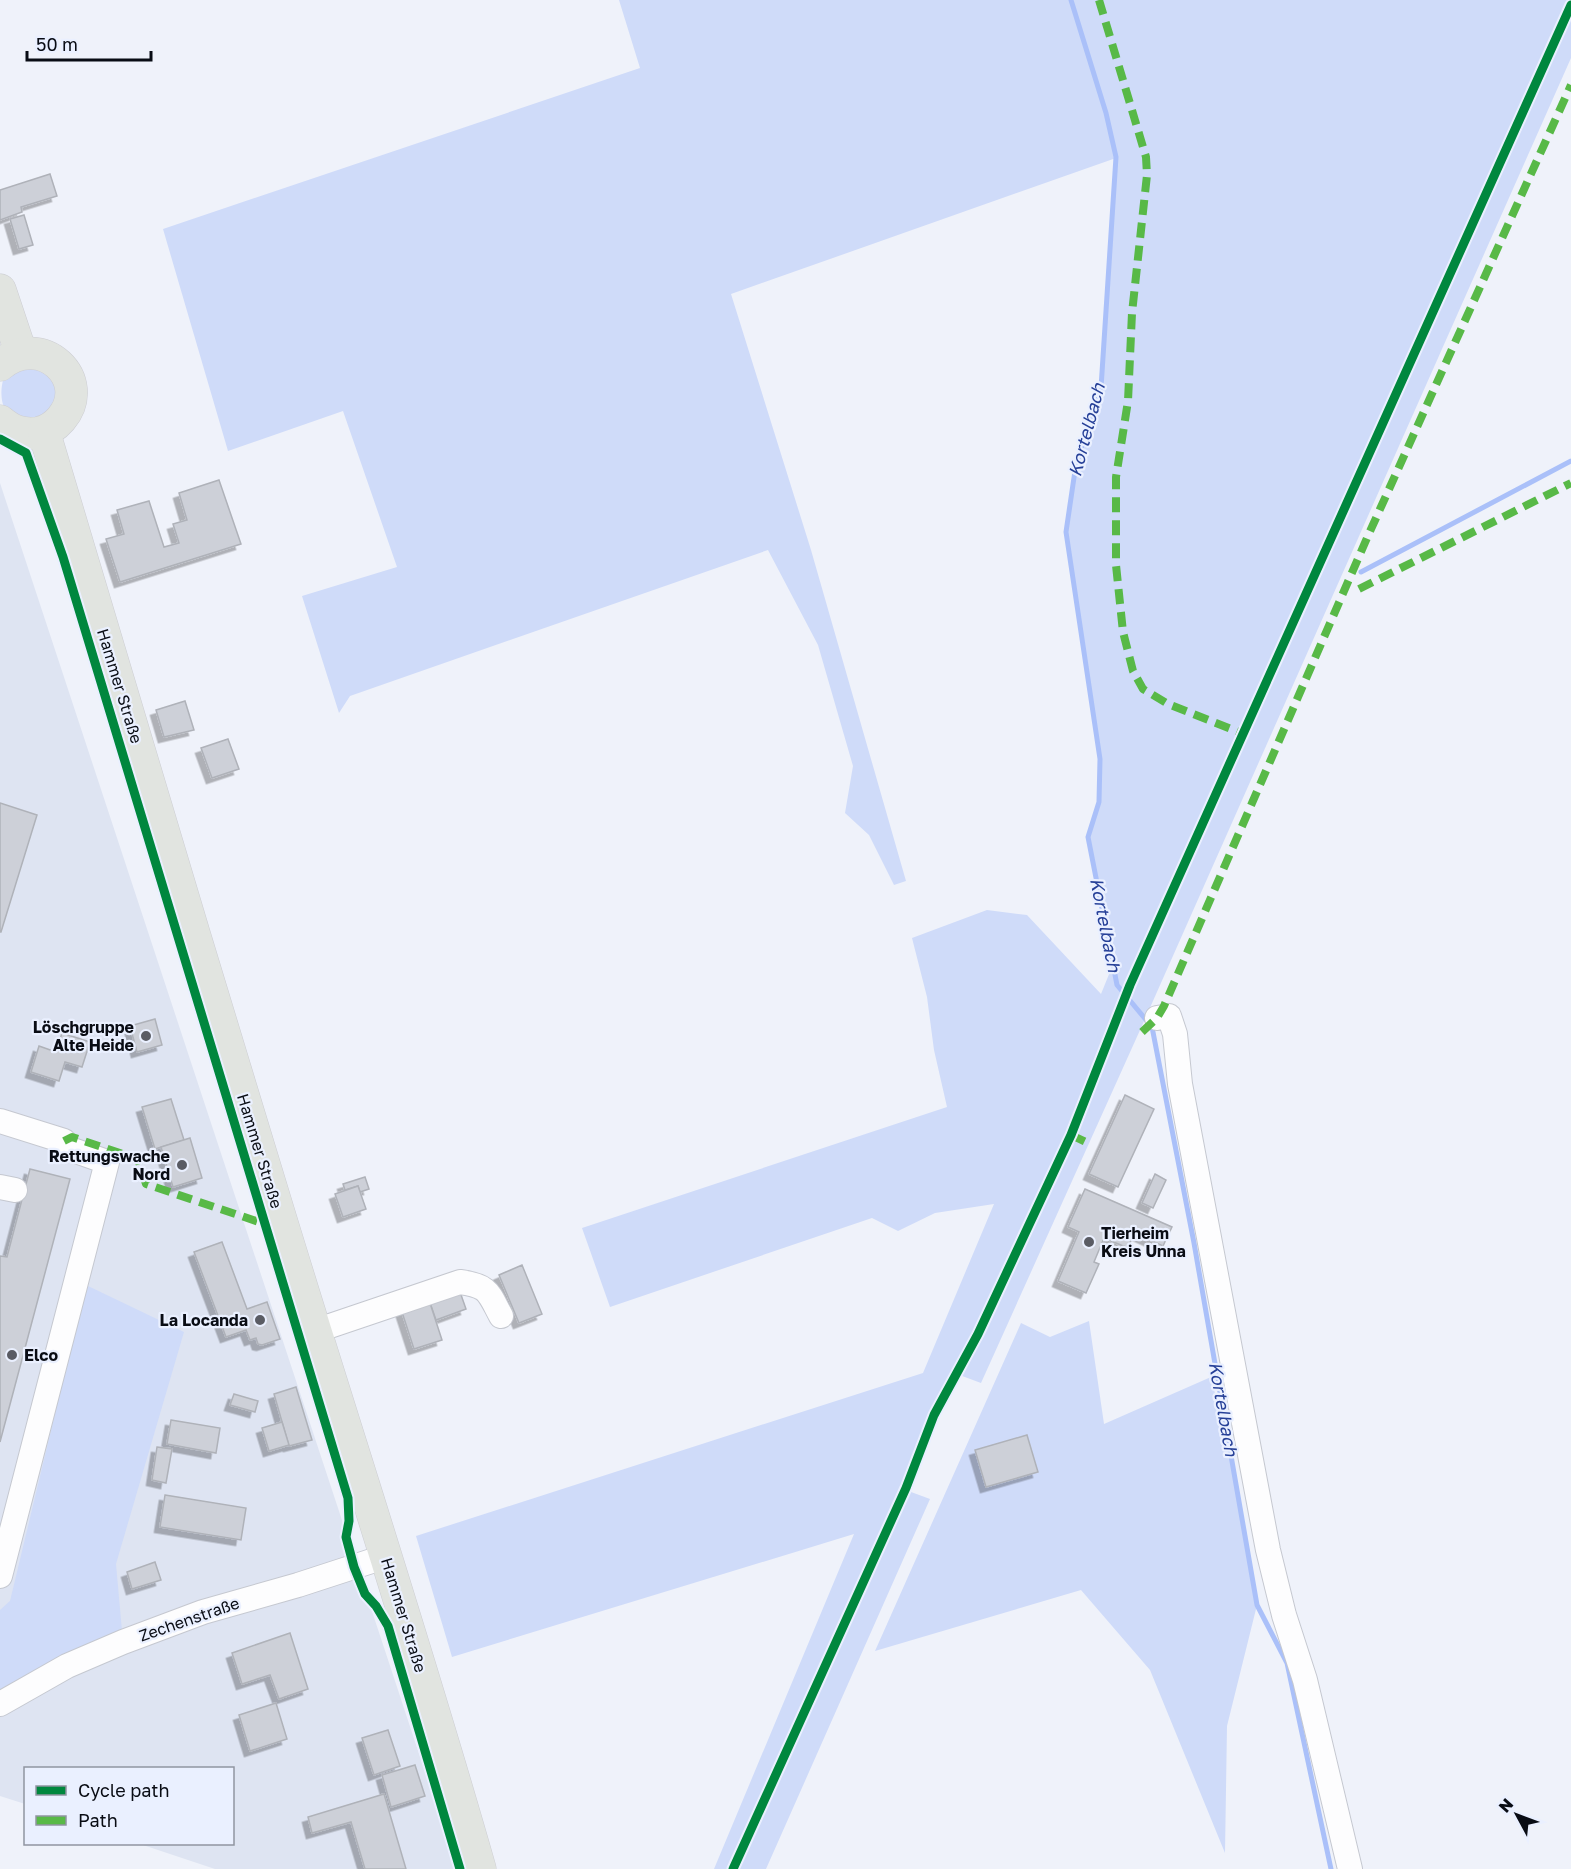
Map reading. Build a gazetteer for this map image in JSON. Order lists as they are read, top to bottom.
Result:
{
  "streets": {
    "main road": ["Hammer Straße"],
    "street": ["Zechenstraße"]
  },
  "crossings": [
    ["Hammer Straße", "Zechenstraße"]
  ],
  "water": ["Kortelbach"],
  "places": [
    "Löschgruppe Alte Heide",
    "Rettungswache Nord",
    "Tierheim Kreis Unna",
    "La Locanda",
    "Elco"
  ],
  "legend": ["Cycle path", "Path"],
  "scale_bar": "50 m",
  "north": "top left"
}
